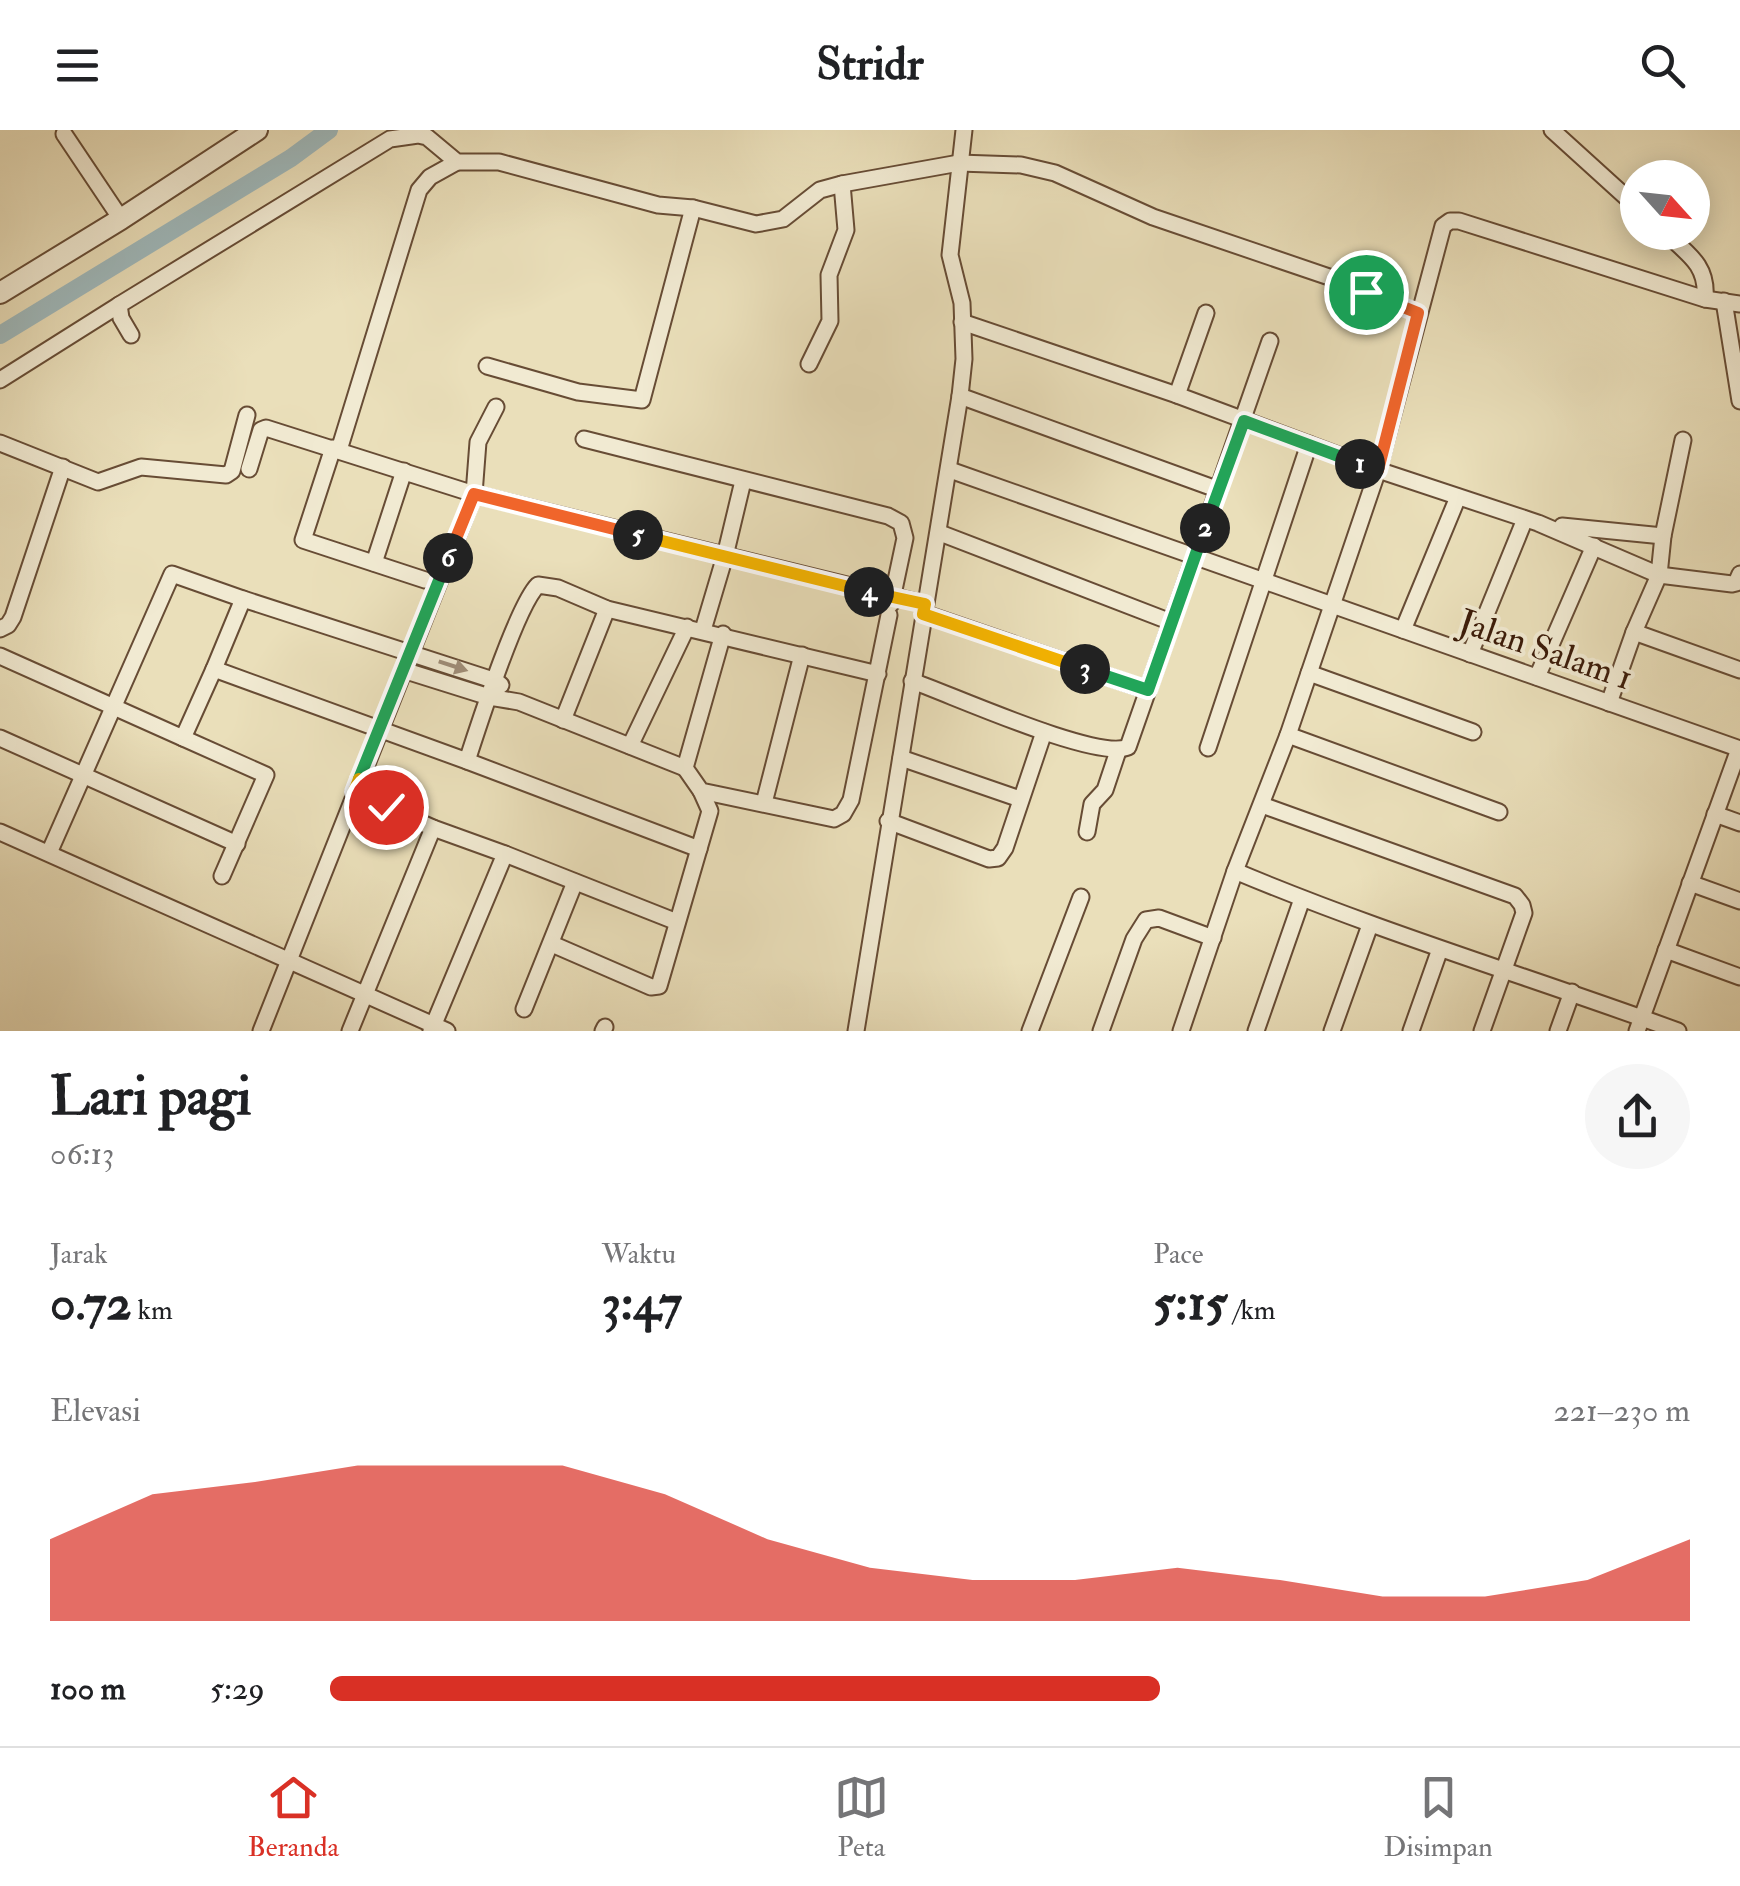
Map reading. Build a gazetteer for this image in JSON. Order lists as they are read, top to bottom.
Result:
{
  "streets": {
    "street": ["Jalan Salam 1"]
  },
  "north": "bottom right",
  "page": {
    "header": "Stridr",
    "pins": [
      "1",
      "2",
      "5",
      "6",
      "4",
      "3"
    ],
    "heading": ["Lari pagi", "06:13"],
    "stats": [
      ["Jarak", "0.72 km"],
      ["Waktu", "3:47"],
      ["Pace", "5:15 /km"]
    ],
    "chart": ["Elevasi", "221–230 m"],
    "list": [
      {
        "name": "100 m",
        "note": "5:29"
      }
    ],
    "tabs": ["Beranda", "Peta", "Disimpan"]
  }
}
